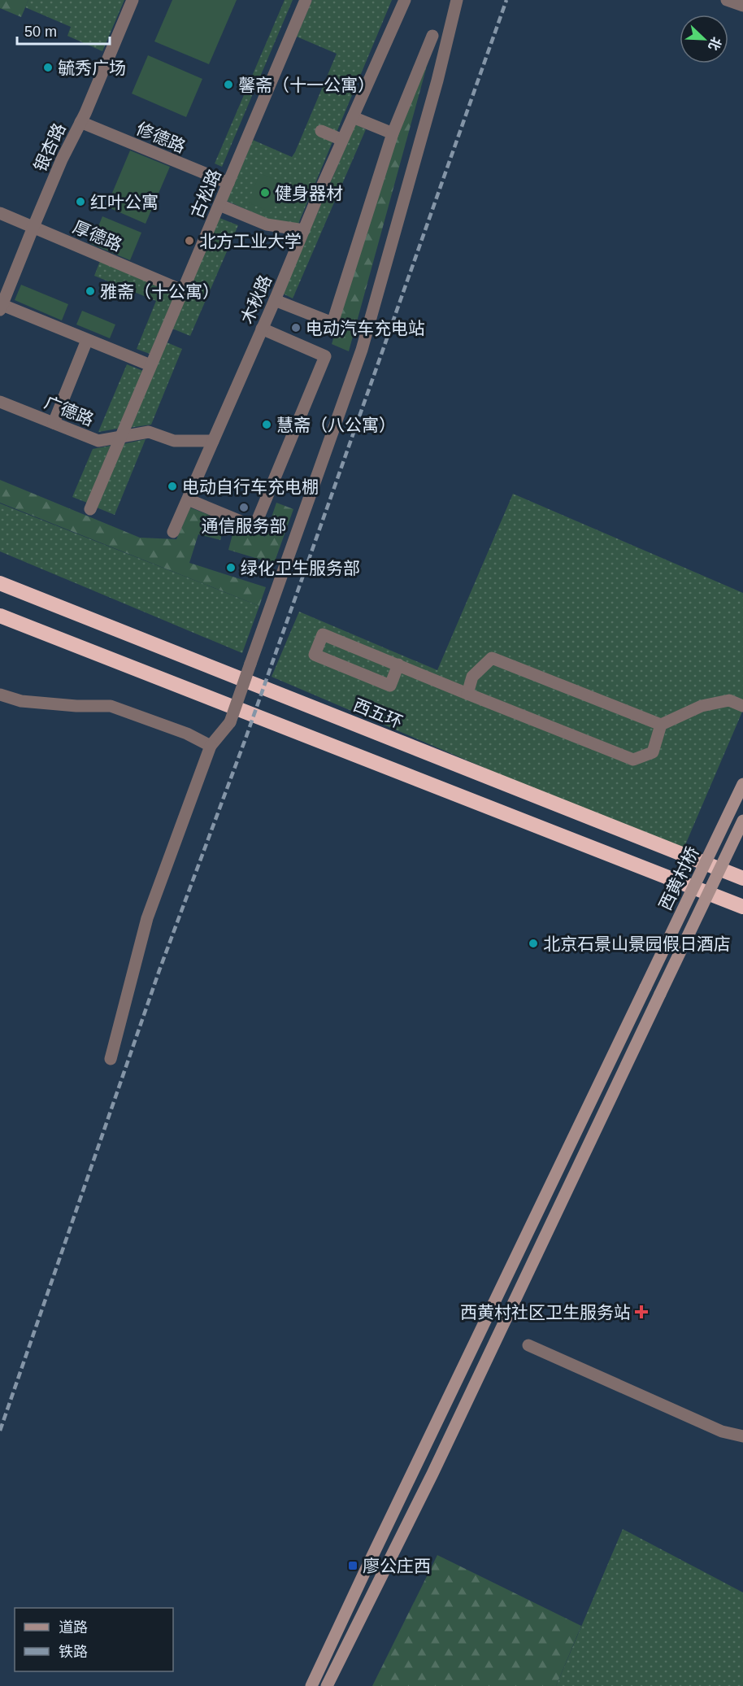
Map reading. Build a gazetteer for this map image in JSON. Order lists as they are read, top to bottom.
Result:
{
  "streets": {
    "highway": ["西五环"],
    "main road": ["西黄村桥"],
    "street": [
      "修德路",
      "银杏路",
      "古松路",
      "厚德路",
      "木秋路",
      "广德路"
    ]
  },
  "crossings": [
    ["修德路", "银杏路"],
    ["修德路", "古松路"],
    ["银杏路", "厚德路"],
    ["古松路", "厚德路"],
    ["古松路", "广德路"],
    ["木秋路", "广德路"]
  ],
  "places": {
    "other": [
      "毓秀广场",
      "馨斋（十一公寓）",
      "健身器材",
      "红叶公寓",
      "北方工业大学",
      "雅斋（十公寓）",
      "电动汽车充电站",
      "慧斋（八公寓）",
      "电动自行车充电棚",
      "通信服务部",
      "绿化卫生服务部",
      "北京石景山景园假日酒店"
    ],
    "health": ["西黄村社区卫生服务站"],
    "transit": ["廖公庄西"]
  },
  "legend": ["道路", "铁路"],
  "scale_bar": "50 m",
  "north": "bottom right"
}
